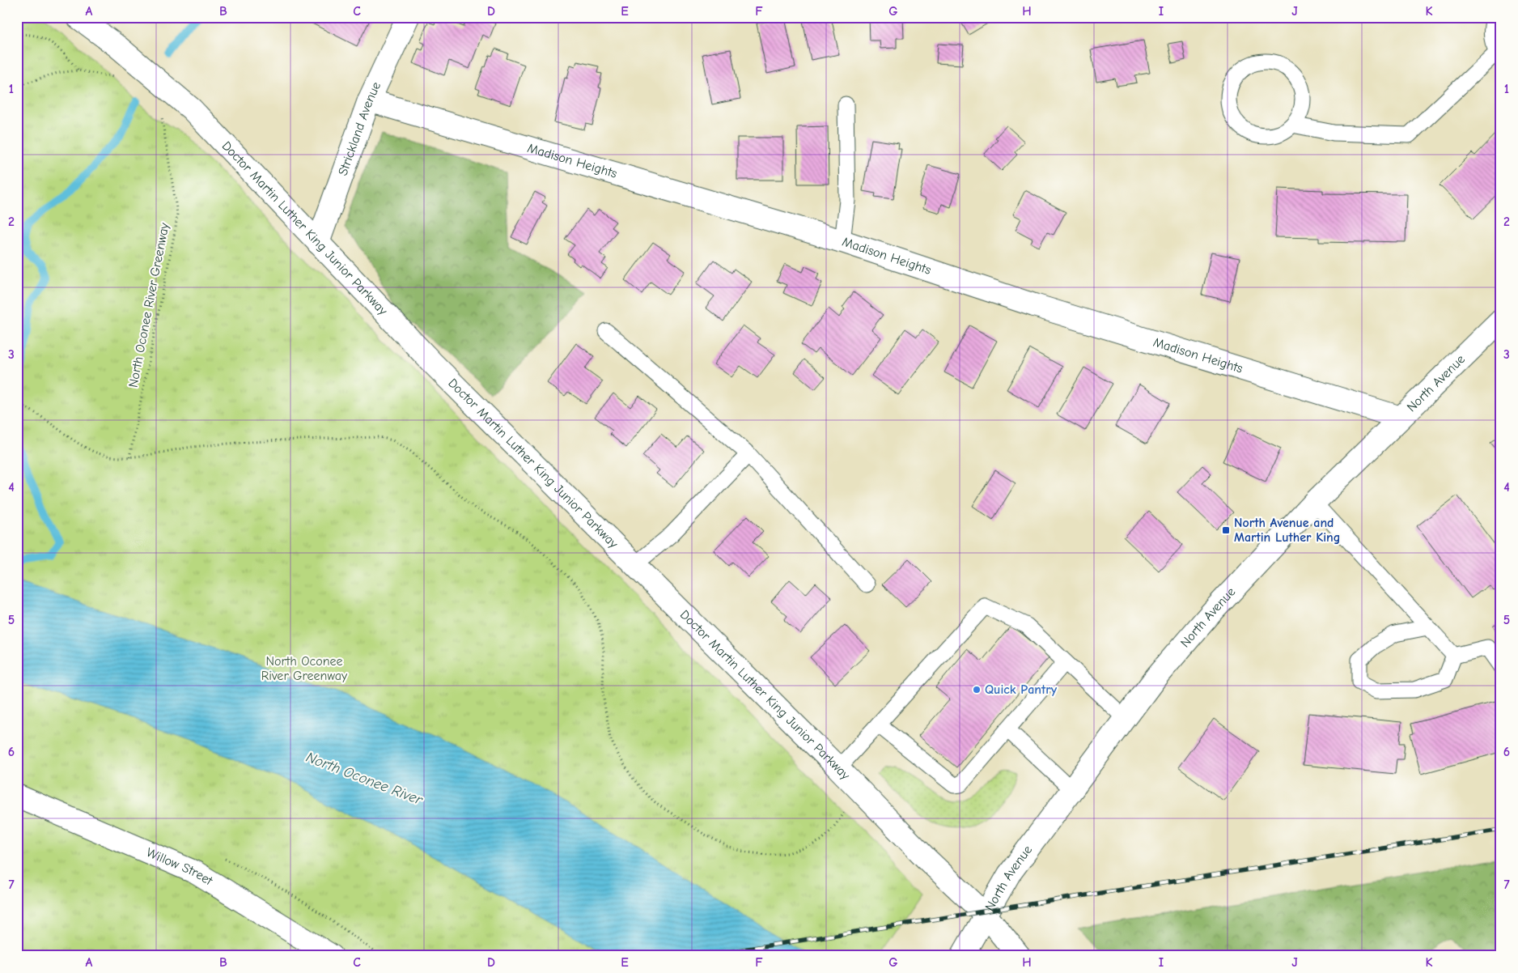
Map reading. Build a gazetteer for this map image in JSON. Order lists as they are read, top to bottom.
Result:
{
  "streets": {
    "main road": [
      "Strickland Avenue",
      "Madison Heights",
      "Doctor Martin Luther King Junior Parkway",
      "North Avenue",
      "Willow Street"
    ],
    "path": ["North Oconee River Greenway"]
  },
  "crossings": [
    ["Strickland Avenue", "Madison Heights"],
    ["Strickland Avenue", "Doctor Martin Luther King Junior Parkway"],
    ["Madison Heights", "North Avenue"],
    ["Doctor Martin Luther King Junior Parkway", "North Avenue"]
  ],
  "water": ["North Oconee River"],
  "parks": ["North Oconee River Greenway"],
  "places": {
    "transit": ["North Avenue and Martin Luther King"],
    "other": ["Quick Pantry"]
  },
  "grid": {
    "columns": [
      "A",
      "B",
      "C",
      "D",
      "E",
      "F",
      "G",
      "H",
      "I",
      "J",
      "K"
    ],
    "rows": [
      "1",
      "2",
      "3",
      "4",
      "5",
      "6",
      "7"
    ]
  }
}
